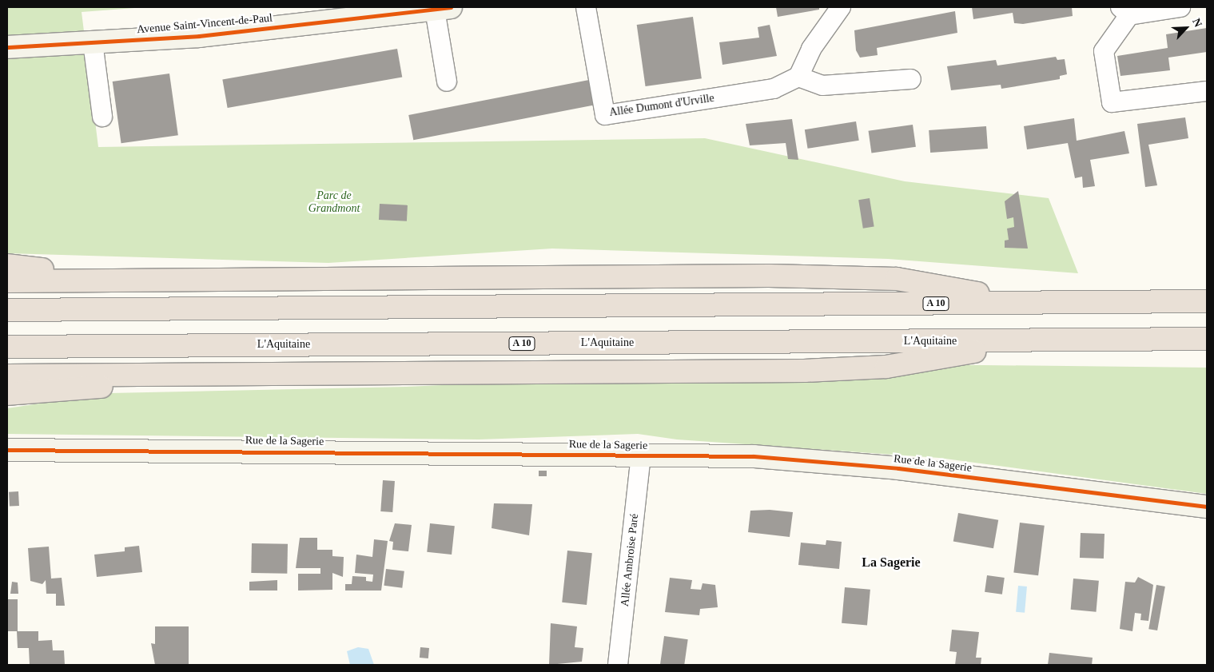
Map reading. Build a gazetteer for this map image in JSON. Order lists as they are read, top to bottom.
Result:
{
  "streets": {
    "highway": ["A 10", "L'Aquitaine"],
    "street": [
      "Avenue Saint-Vincent-de-Paul",
      "Allée Dumont d'Urville",
      "Rue de la Sagerie",
      "Allée Ambroise Paré"
    ]
  },
  "crossings": [
    ["Rue de la Sagerie", "Allée Ambroise Paré"]
  ],
  "districts": ["La Sagerie"],
  "parks": ["Parc de Grandmont"],
  "north": "top right"
}
